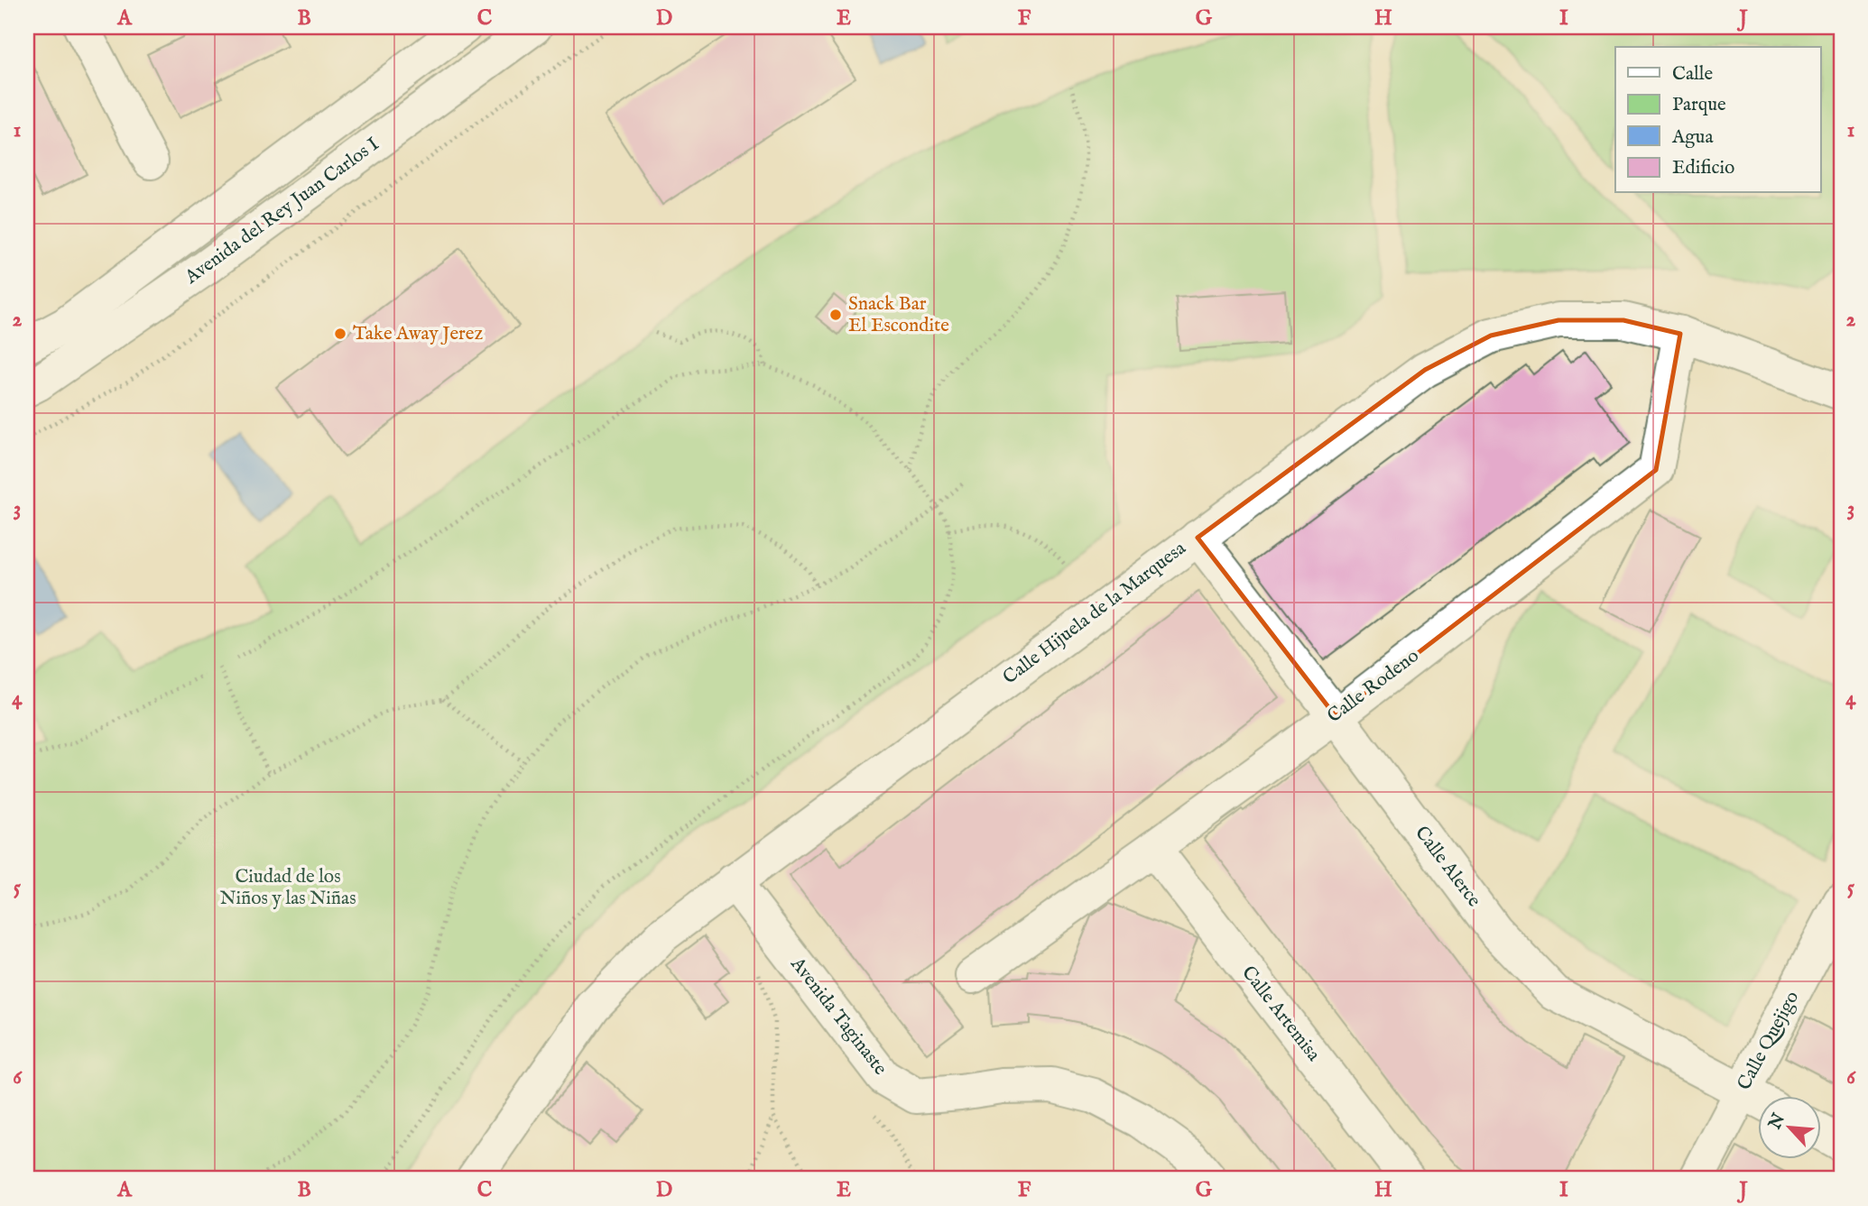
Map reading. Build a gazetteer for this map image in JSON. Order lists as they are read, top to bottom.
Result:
{
  "streets": {
    "street": [
      "Avenida del Rey Juan Carlos I",
      "Calle Hijuela de la Marquesa",
      "Calle Rodeno",
      "Calle Alerce",
      "Calle Artemisa",
      "Avenida Taginaste",
      "Calle Quejigo"
    ]
  },
  "crossings": [
    ["Calle Hijuela de la Marquesa", "Calle Rodeno"],
    ["Calle Hijuela de la Marquesa", "Calle Alerce"],
    ["Calle Hijuela de la Marquesa", "Avenida Taginaste"],
    ["Calle Rodeno", "Calle Alerce"],
    ["Calle Rodeno", "Calle Artemisa"],
    ["Calle Alerce", "Calle Quejigo"]
  ],
  "parks": ["Ciudad de los Niños y las Niñas"],
  "places": ["Snack Bar El Escondite", "Take Away Jerez"],
  "legend": [
    "Calle",
    "Parque",
    "Agua",
    "Edificio"
  ],
  "north": "top left",
  "grid": {
    "columns": [
      "A",
      "B",
      "C",
      "D",
      "E",
      "F",
      "G",
      "H",
      "I",
      "J"
    ],
    "rows": [
      "1",
      "2",
      "3",
      "4",
      "5",
      "6"
    ]
  }
}
